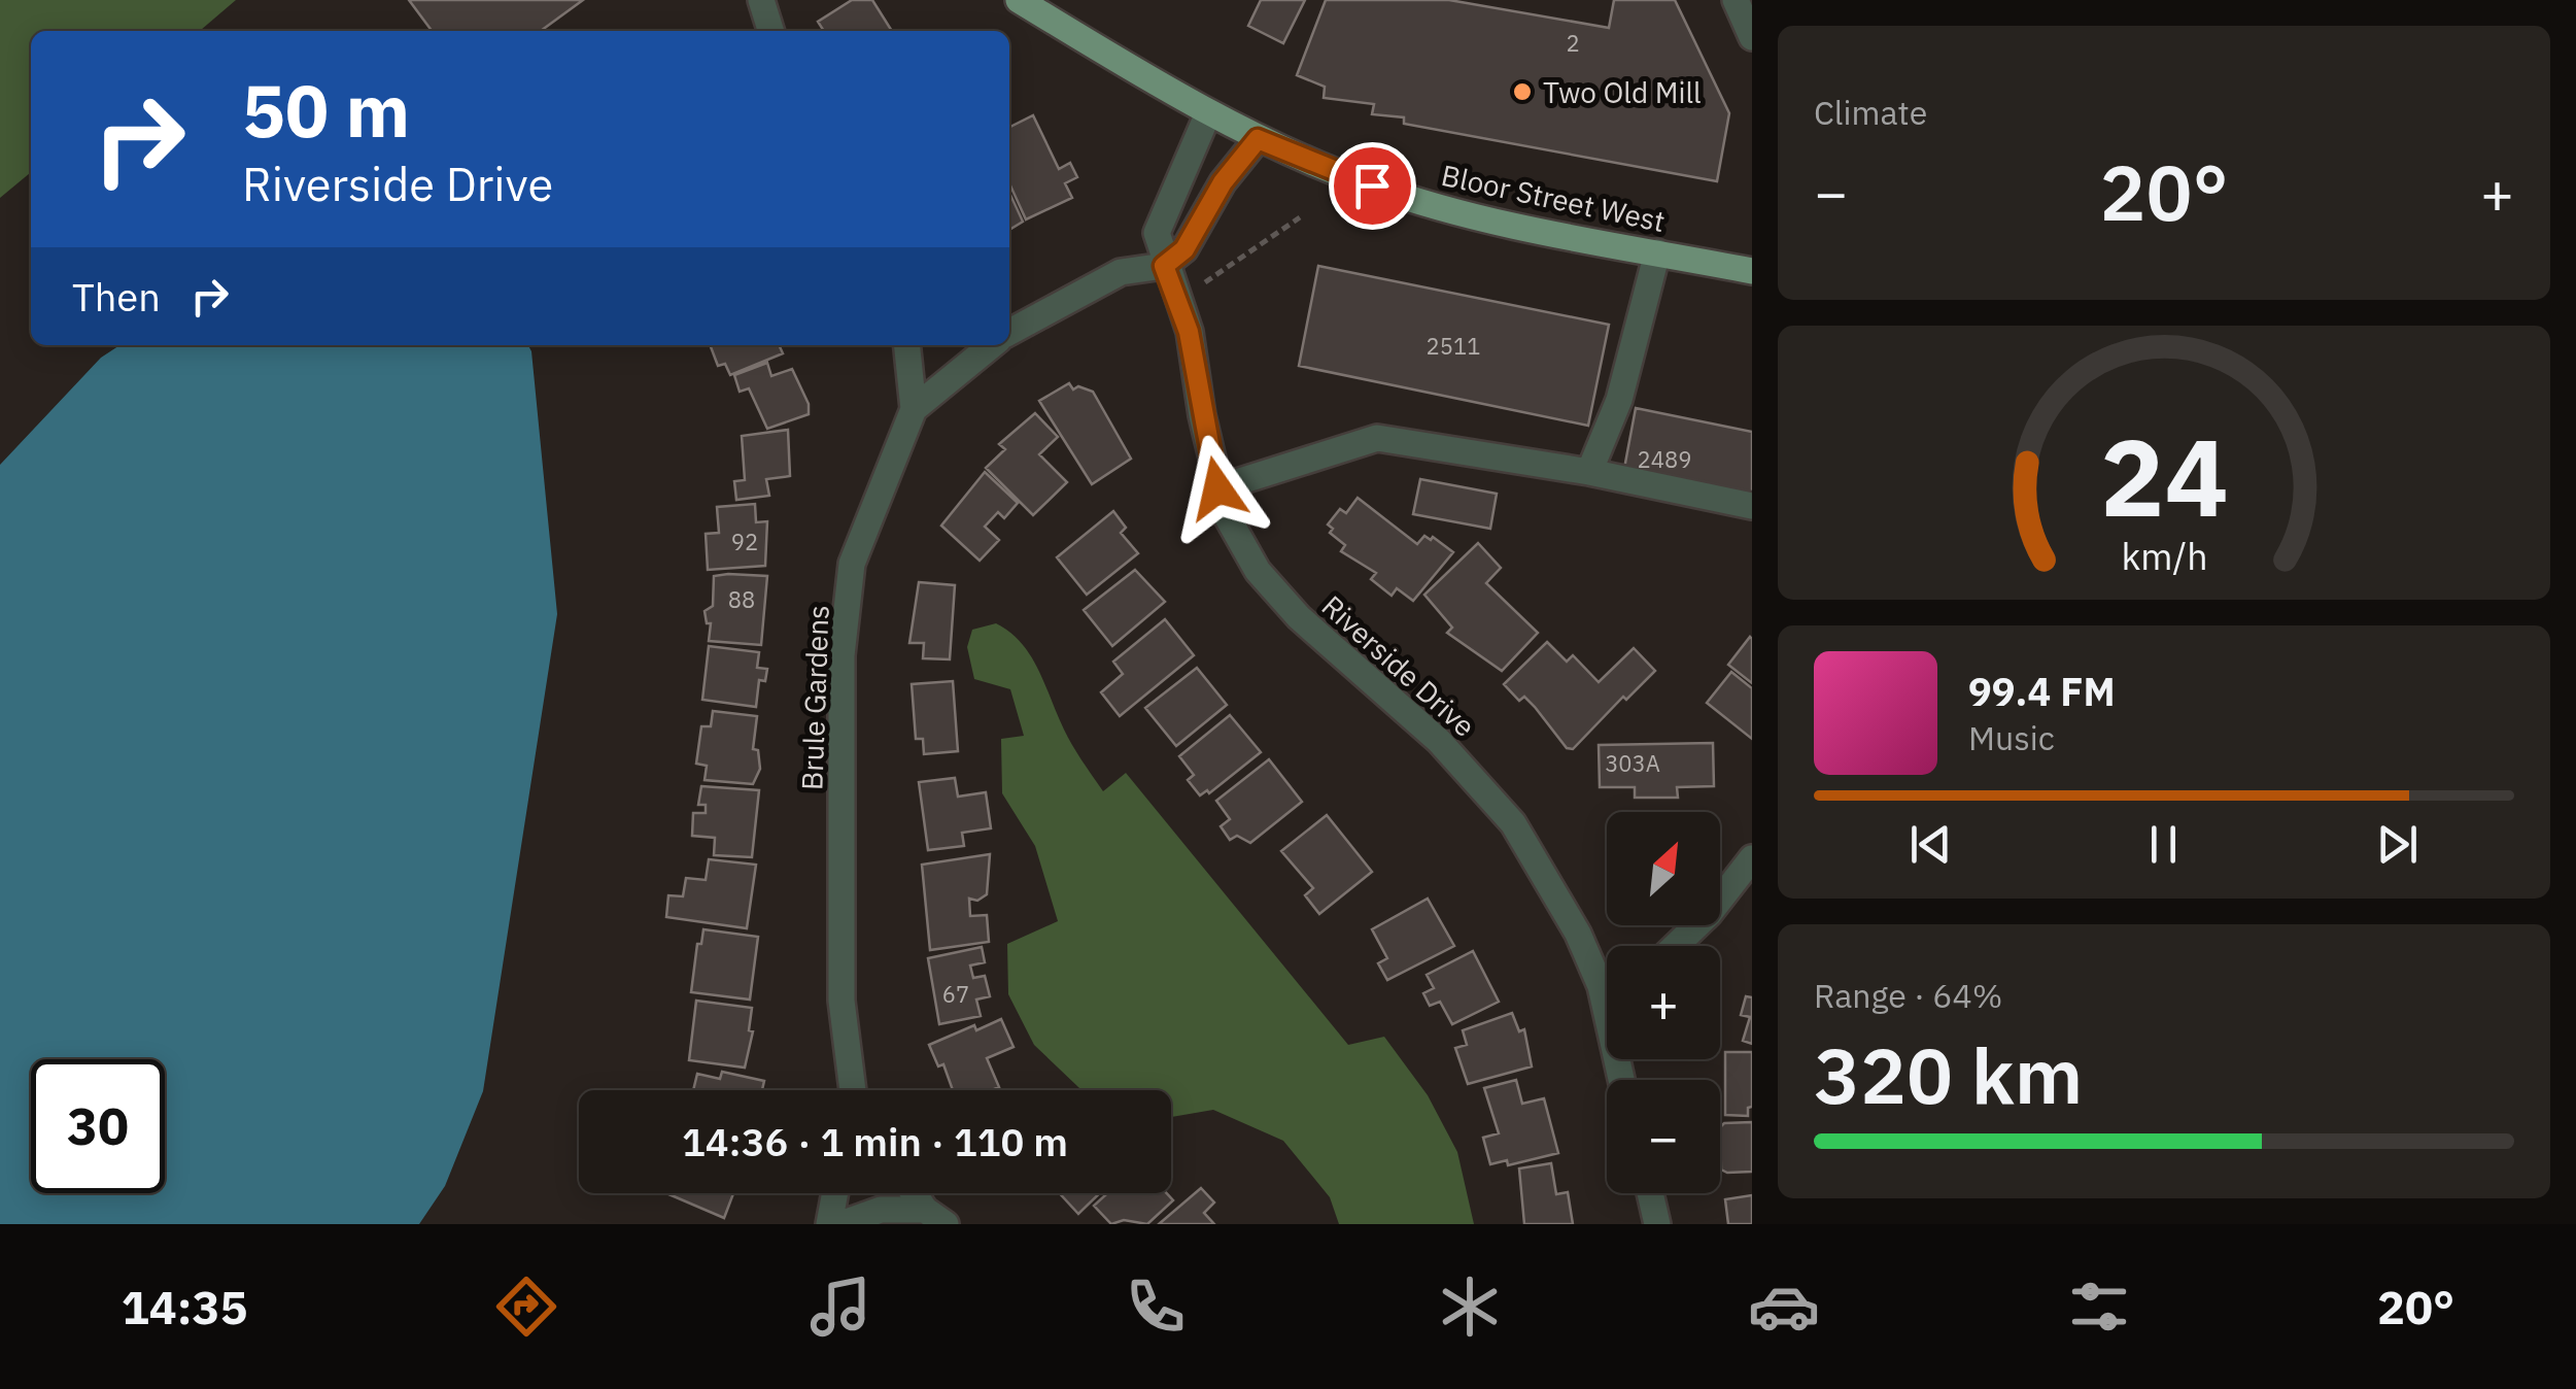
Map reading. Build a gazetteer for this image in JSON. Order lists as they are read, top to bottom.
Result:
{
  "streets": {
    "main road": ["Bloor Street West"],
    "street": ["Riverside Drive", "Brule Gardens"]
  },
  "crossings": [
    ["Bloor Street West", "Riverside Drive"]
  ],
  "places": ["Two Old Mill"],
  "house_numbers": [
    "2",
    "2511",
    "2489",
    "92",
    "88",
    "303A",
    "67"
  ],
  "north": "top right",
  "page": {
    "tile": [
      "Climate",
      ["Range · 64%", "320 km"]
    ],
    "turn": ["50 m", "Riverside Drive"],
    "heat": ["−", "20°", "+"],
    "then": "Then",
    "song": ["99.4 FM", "Music"],
    "map_buttons": ["+", "−"],
    "limit": "30",
    "trip": "14:36 · 1 min · 110 m",
    "tabs": ["14:35", "20°"],
    "gauge": ["24", "km/h"]
  }
}
